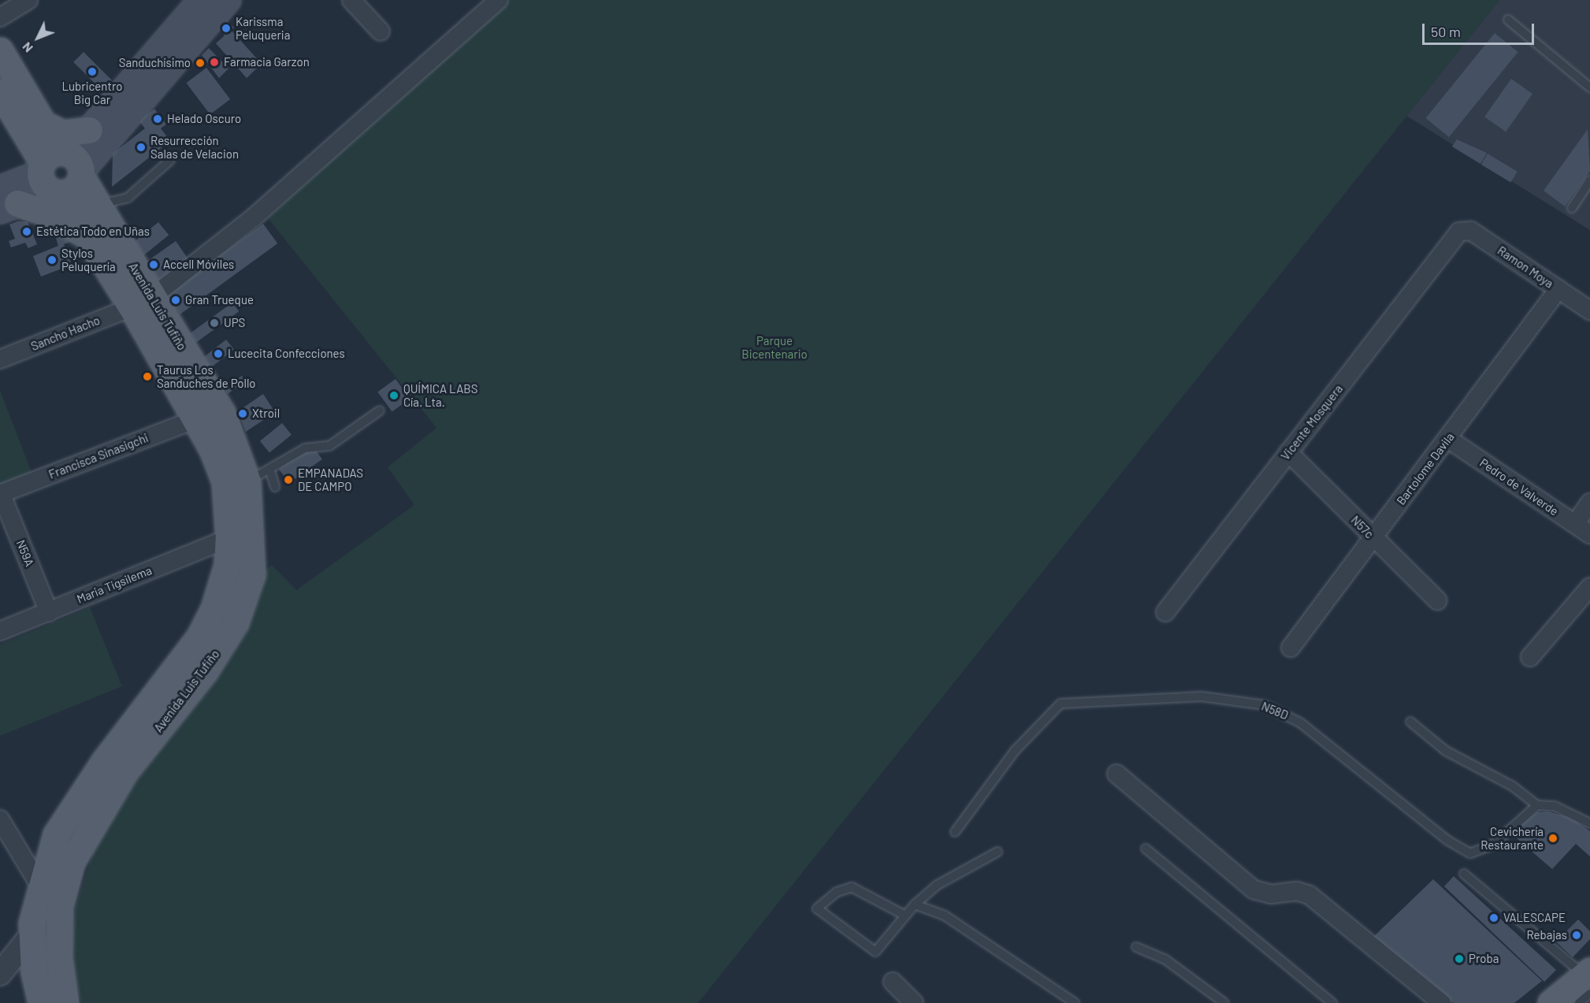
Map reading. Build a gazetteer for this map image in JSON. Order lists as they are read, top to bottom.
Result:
{
  "streets": {
    "main road": ["Avenida Luis Tufiño"],
    "street": [
      "Ramon Moya",
      "Sancho Hacho",
      "Vicente Mosquera",
      "Francisca Sinasigchi",
      "Bartolome Davila",
      "Pedro de Valverde",
      "N57c",
      "N59A",
      "Maria Tigsilema"
    ],
    "lane": ["N58D"]
  },
  "crossings": [
    ["Ramon Moya", "Vicente Mosquera"],
    ["Ramon Moya", "Bartolome Davila"],
    ["Avenida Luis Tufiño", "Sancho Hacho"],
    ["Avenida Luis Tufiño", "Francisca Sinasigchi"],
    ["Avenida Luis Tufiño", "Maria Tigsilema"],
    ["Vicente Mosquera", "N57c"],
    ["Francisca Sinasigchi", "N59A"],
    ["Bartolome Davila", "Pedro de Valverde"],
    ["Bartolome Davila", "N57c"],
    ["N59A", "Maria Tigsilema"]
  ],
  "parks": ["Parque Bicentenario"],
  "places": [
    "Karissma Peluqueria",
    "Farmacia Garzon",
    "Sanduchísimo",
    "Lubricentro Big Car",
    "Helado Oscuro",
    "Resurrección Salas de Velacion",
    "Estética Todo en Uñas",
    "Stylos Peluquería",
    "Accell Móviles",
    "Gran Trueque",
    "UPS",
    "Lucecita Confecciones",
    "Taurus Los Sanduches de Pollo",
    "QUÍMICA LABS Cía. Lta.",
    "Xtroil",
    "EMPANADAS DE CAMPO",
    "Cevichería Restaurante",
    "VALESCAPE",
    "Rebajas",
    "Proba"
  ],
  "scale_bar": "50 m",
  "north": "bottom left"
}
